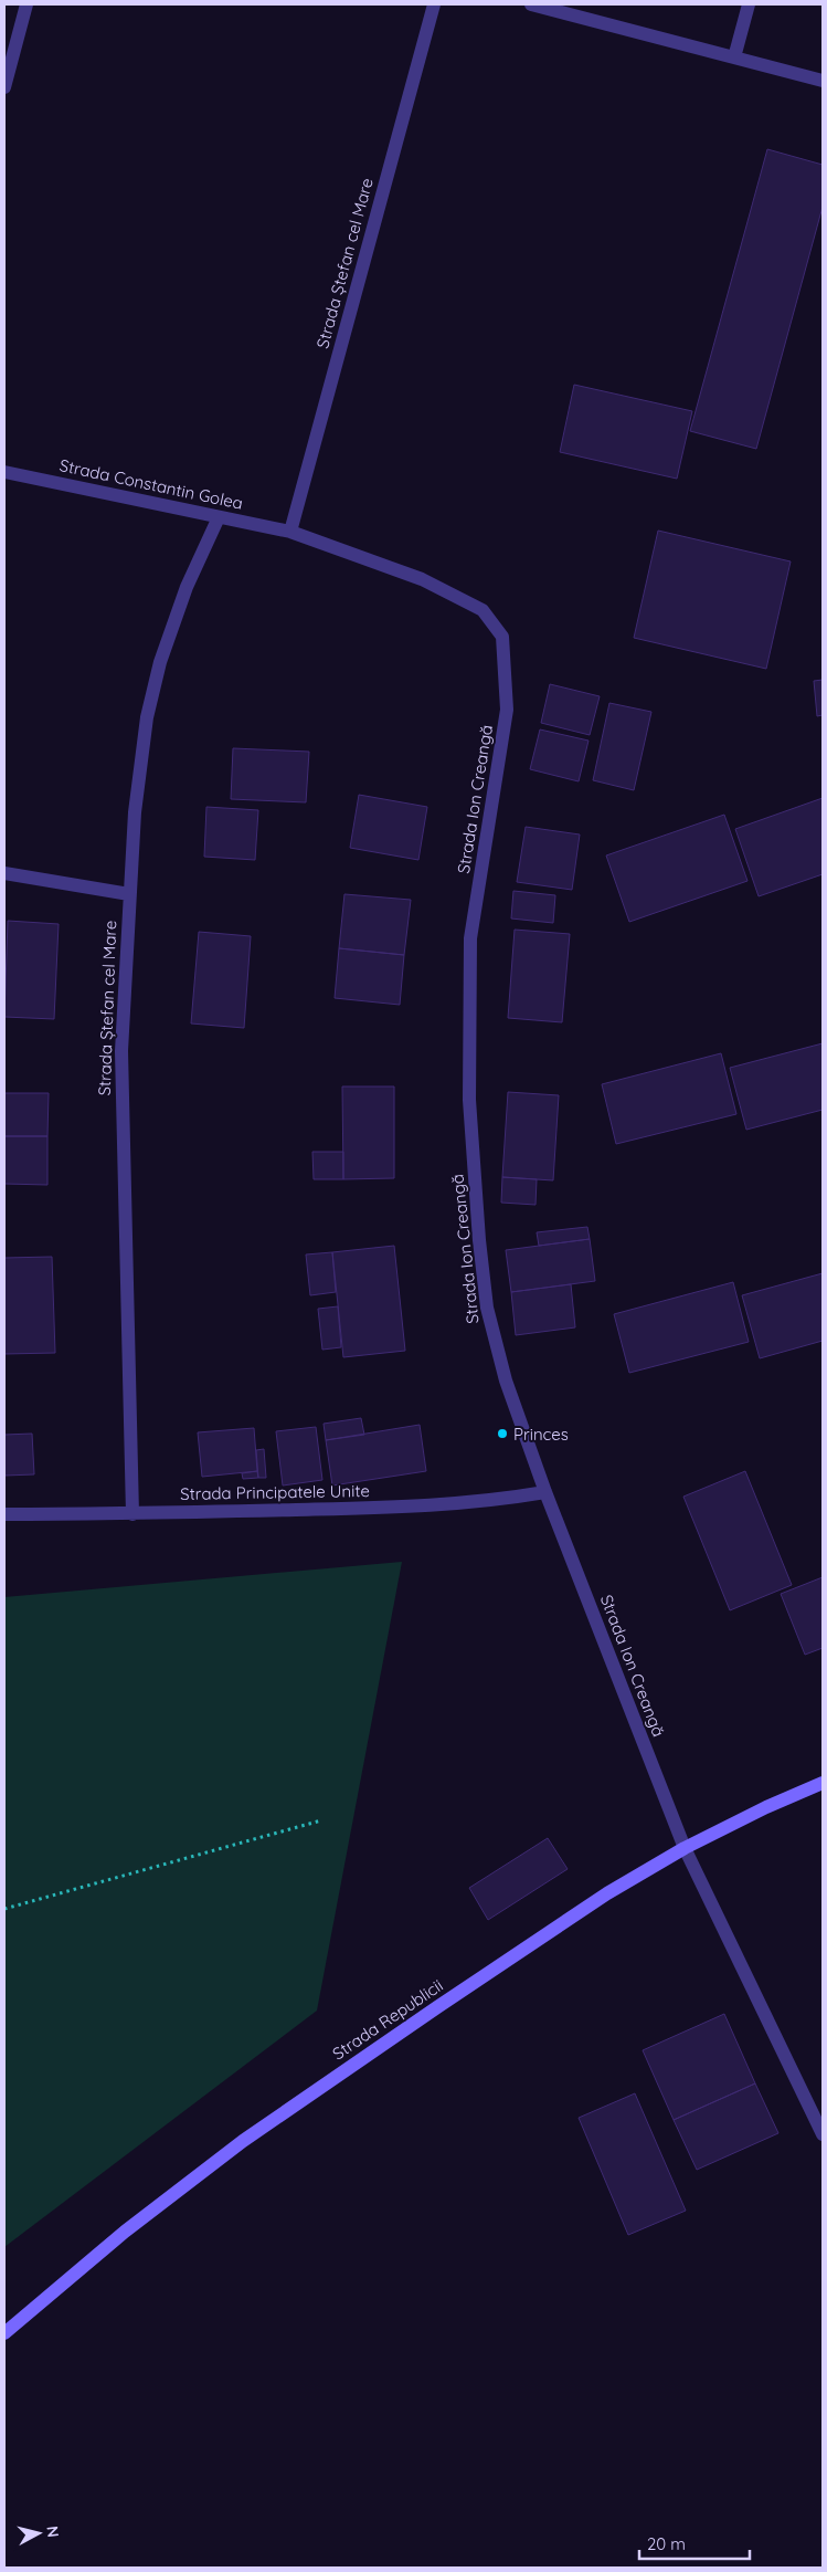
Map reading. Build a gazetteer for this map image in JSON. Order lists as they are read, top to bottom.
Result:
{
  "streets": {
    "main road": ["Strada Republicii"],
    "street": [
      "Strada Ștefan cel Mare",
      "Strada Constantin Golea",
      "Strada Ion Creangă",
      "Strada Principatele Unite"
    ]
  },
  "crossings": [
    ["Strada Ștefan cel Mare", "Strada Constantin Golea"],
    ["Strada Ștefan cel Mare", "Strada Ion Creangă"],
    ["Strada Ștefan cel Mare", "Strada Principatele Unite"],
    ["Strada Constantin Golea", "Strada Ion Creangă"],
    ["Strada Ion Creangă", "Strada Principatele Unite"],
    ["Strada Ion Creangă", "Strada Republicii"]
  ],
  "places": ["Princes"],
  "scale_bar": "20 m",
  "north": "right"
}
